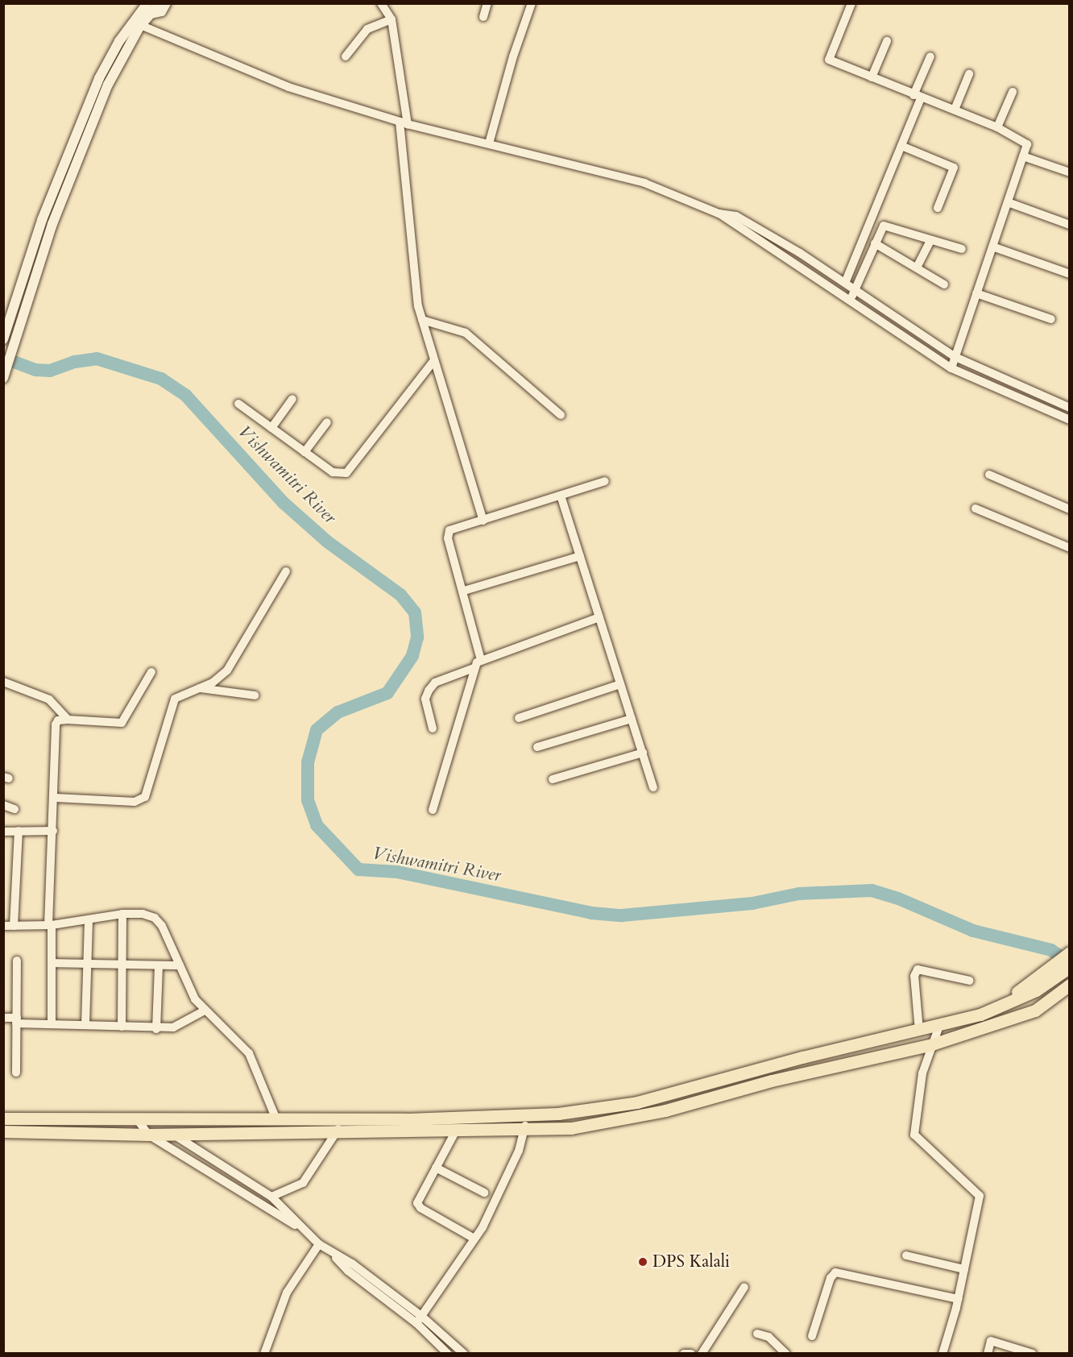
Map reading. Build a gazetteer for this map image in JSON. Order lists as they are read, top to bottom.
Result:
{
  "water": ["Vishwamitri River"],
  "places": ["DPS Kalali"]
}
